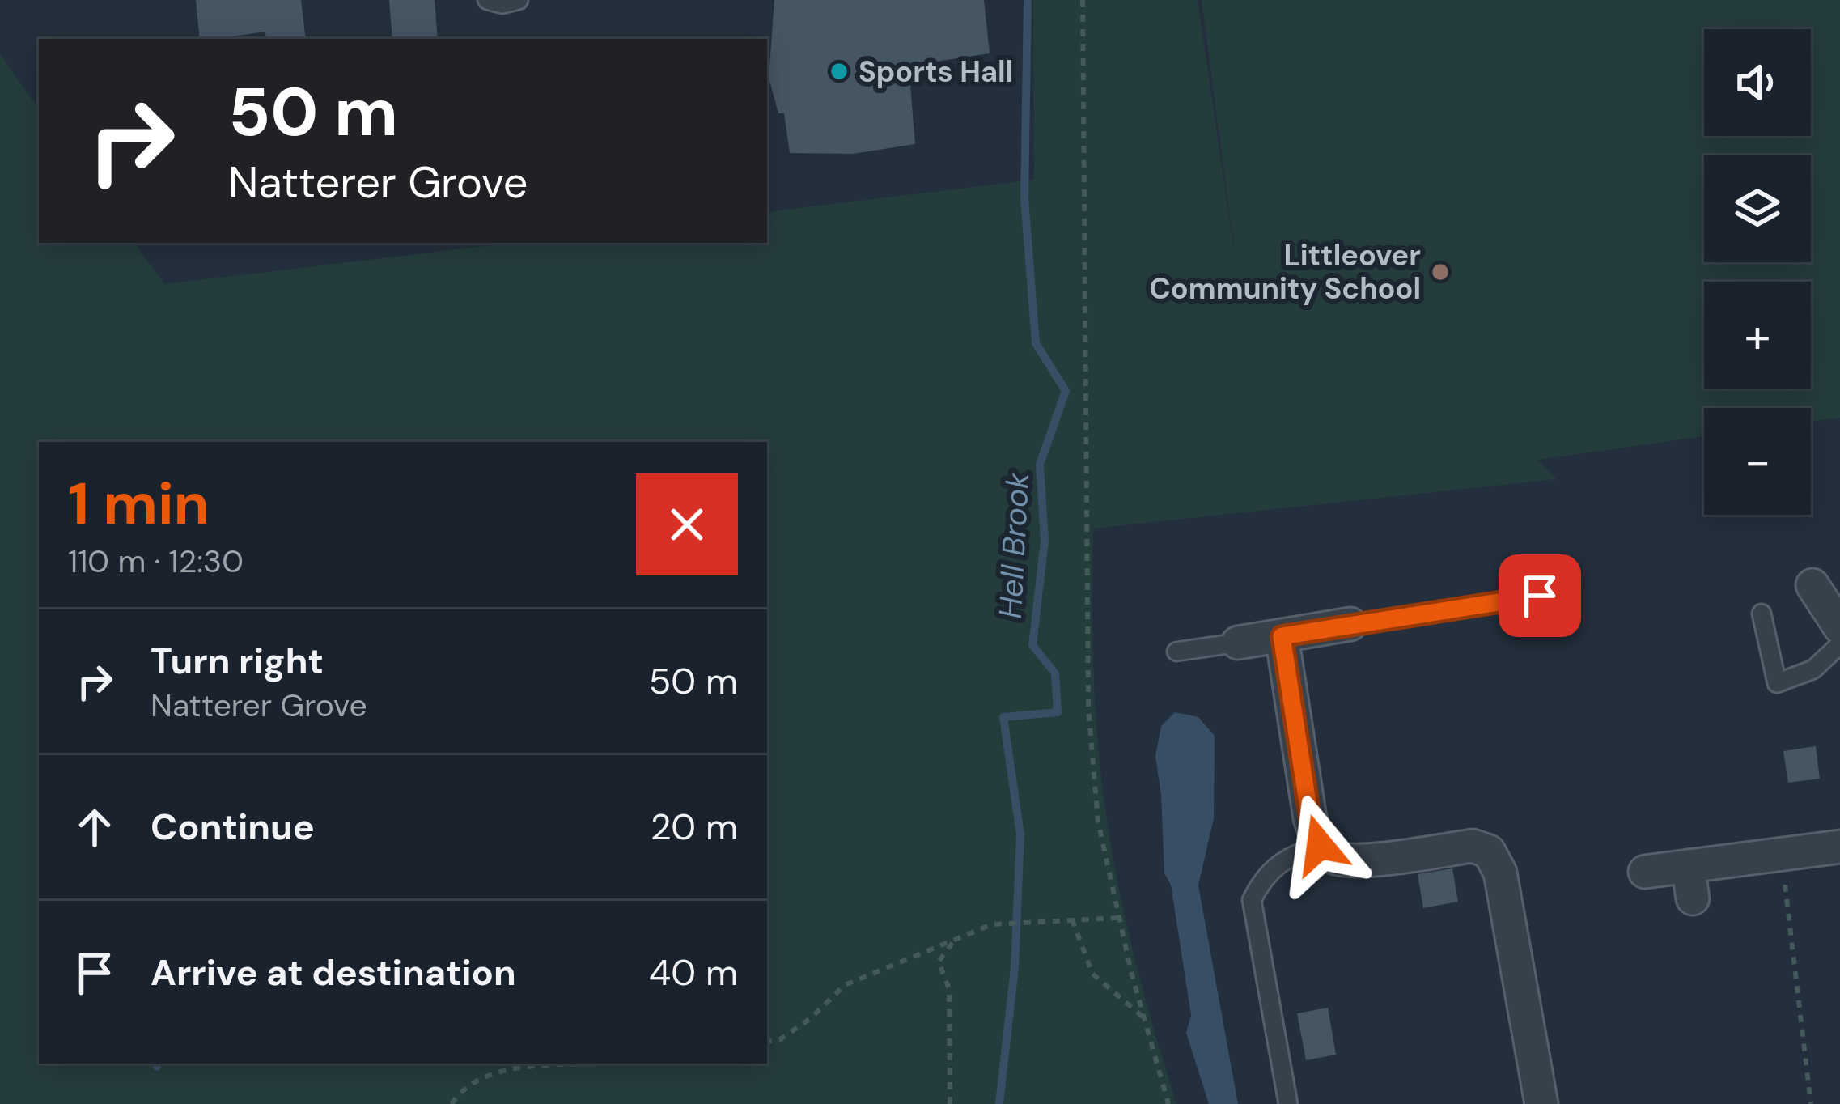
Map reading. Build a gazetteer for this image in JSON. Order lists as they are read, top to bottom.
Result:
{
  "water": ["Hell Brook"],
  "places": ["Sports Hall", "Littleover Community School"],
  "page": {
    "map_buttons": ["+", "−"],
    "turn": ["50 m", "Natterer Grove"],
    "heading": ["1 min", "110 m · 12:30"],
    "list": [
      {
        "name": "Turn right",
        "note": "Natterer Grove",
        "value": "50 m"
      },
      {
        "name": "Continue",
        "value": "20 m"
      },
      {
        "name": "Arrive at destination",
        "value": "40 m"
      }
    ]
  }
}
